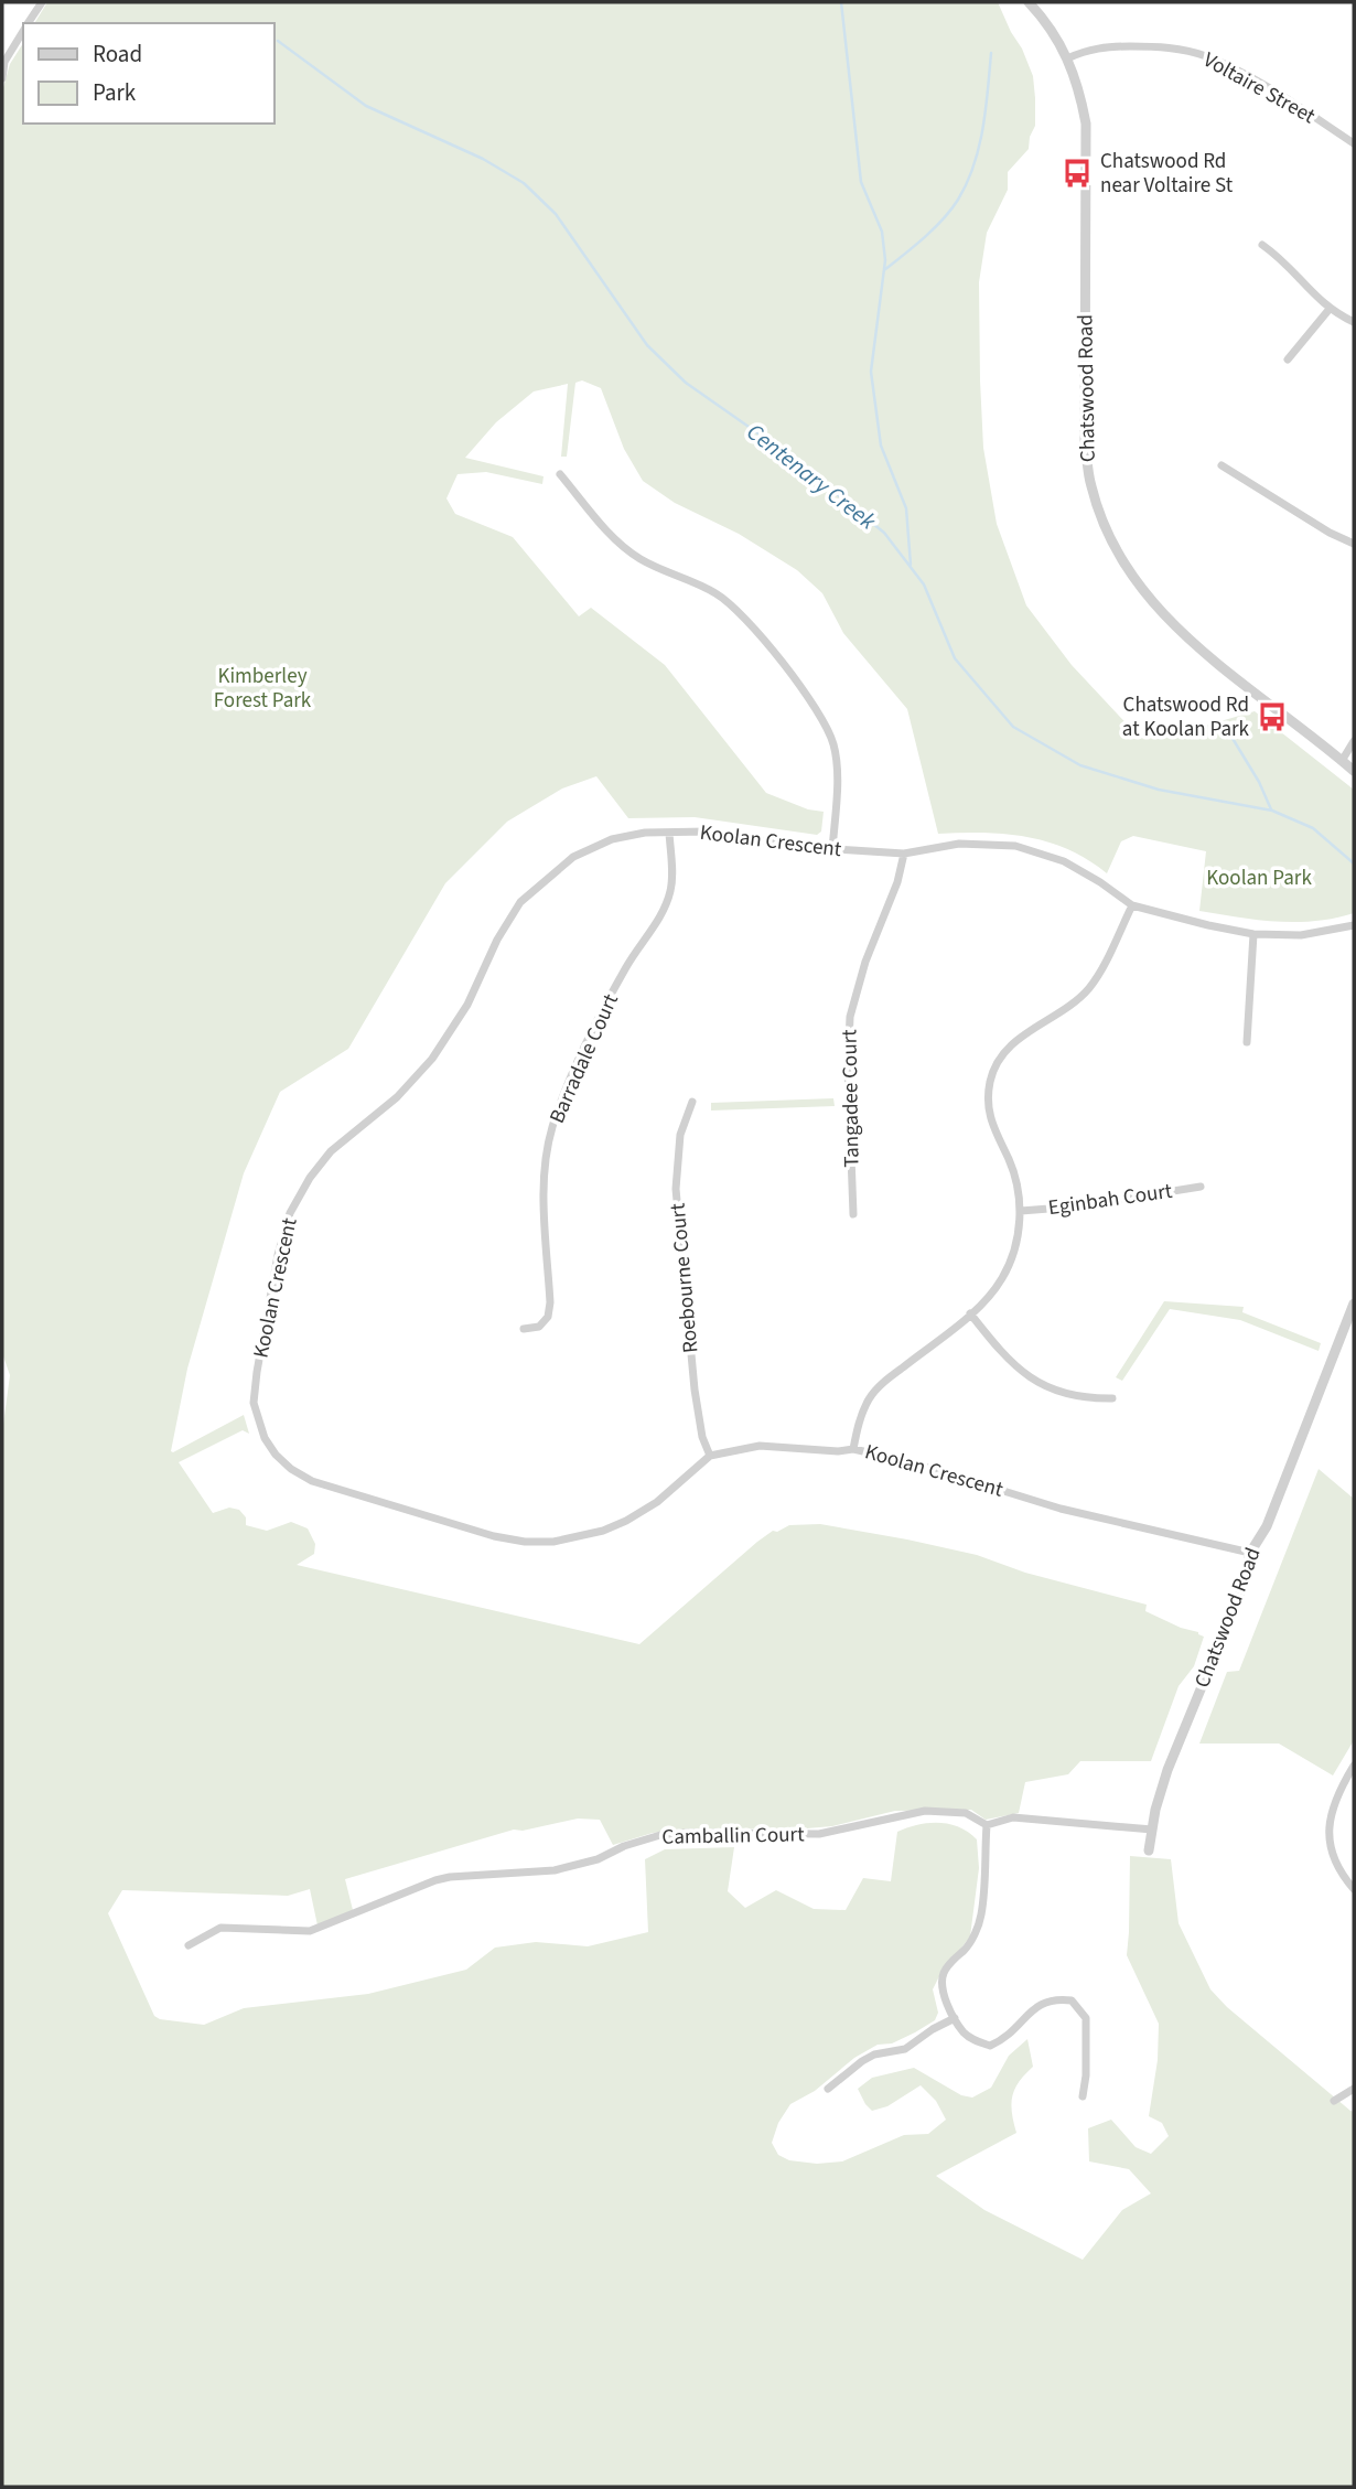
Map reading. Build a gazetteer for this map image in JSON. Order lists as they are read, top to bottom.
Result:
{
  "streets": {
    "street": [
      "Voltaire Street",
      "Chatswood Road",
      "Koolan Crescent",
      "Barradale Court",
      "Tangadee Court",
      "Eginbah Court",
      "Roebourne Court",
      "Camballin Court"
    ]
  },
  "crossings": [
    ["Voltaire Street", "Chatswood Road"],
    ["Chatswood Road", "Koolan Crescent"],
    ["Koolan Crescent", "Barradale Court"],
    ["Koolan Crescent", "Tangadee Court"],
    ["Koolan Crescent", "Roebourne Court"]
  ],
  "water": ["Centenary Creek"],
  "parks": ["Kimberley Forest Park", "Koolan Park"],
  "places": {
    "bus stop": ["Chatswood Rd near Voltaire St", "Chatswood Rd at Koolan Park"]
  },
  "legend": ["Road", "Park"]
}
